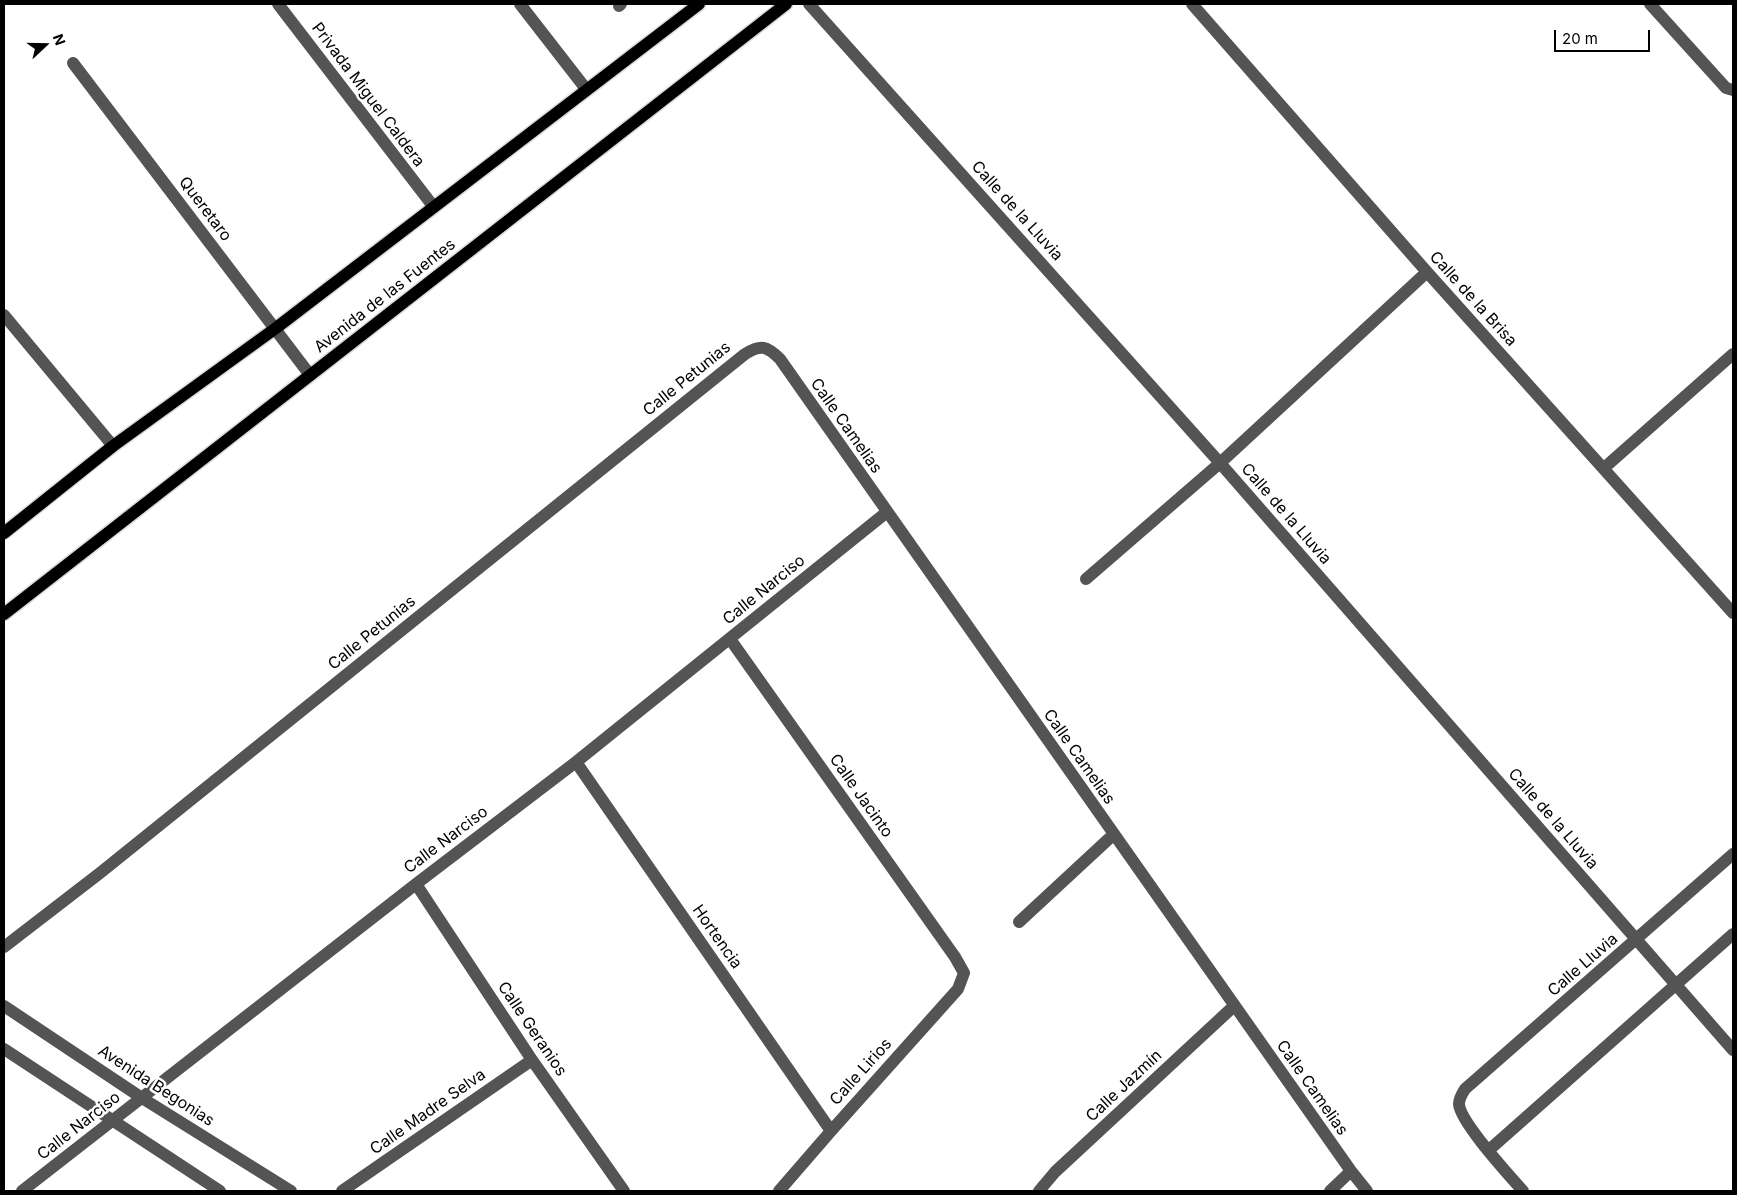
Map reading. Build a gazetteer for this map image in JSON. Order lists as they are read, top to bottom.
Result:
{
  "streets": {
    "main road": ["Avenida de las Fuentes"],
    "street": [
      "Privada Miguel Caldera",
      "Queretaro",
      "Calle de la Lluvia",
      "Calle de la Brisa",
      "Calle Petunias",
      "Calle Camelias",
      "Calle Narciso",
      "Calle Jacinto",
      "Hortencia",
      "Calle Lluvia",
      "Calle Geranios",
      "Calle Lirios",
      "Avenida Begonias",
      "Calle Jazmín",
      "Calle Madre Selva"
    ]
  },
  "crossings": [
    ["Queretaro", "Avenida de las Fuentes"],
    ["Calle de la Lluvia", "Calle Lluvia"],
    ["Calle Petunias", "Calle Camelias"],
    ["Calle Camelias", "Calle Narciso"],
    ["Calle Camelias", "Calle Jazmín"],
    ["Calle Narciso", "Calle Jacinto"],
    ["Calle Narciso", "Hortencia"],
    ["Calle Narciso", "Calle Geranios"],
    ["Calle Narciso", "Avenida Begonias"],
    ["Calle Jacinto", "Calle Lirios"],
    ["Hortencia", "Calle Lirios"],
    ["Calle Geranios", "Calle Madre Selva"]
  ],
  "scale_bar": "20 m",
  "north": "right"
}
